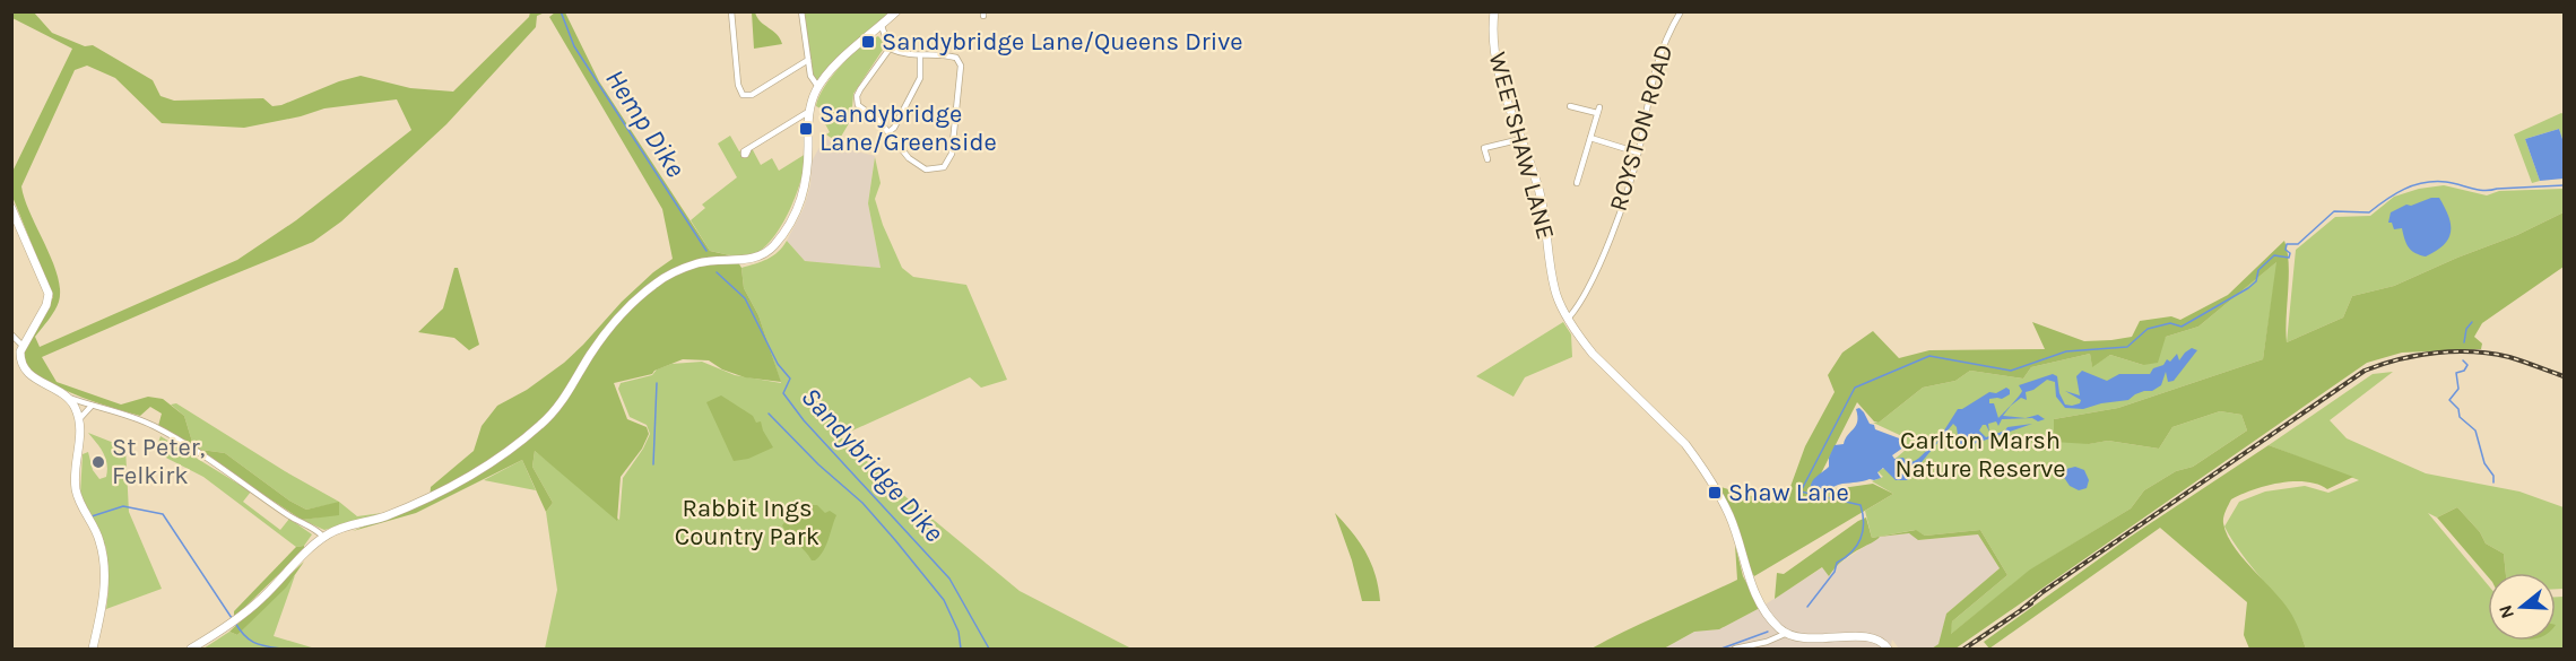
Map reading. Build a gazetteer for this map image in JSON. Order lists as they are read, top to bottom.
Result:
{
  "streets": {
    "street": ["ROYSTON ROAD", "WEETSHAW LANE"]
  },
  "crossings": [
    ["ROYSTON ROAD", "WEETSHAW LANE"]
  ],
  "water": ["Hemp Dike", "Sandybridge Dike"],
  "parks": ["Carlton Marsh Nature Reserve", "Rabbit Ings Country Park"],
  "places": {
    "transit": ["Sandybridge Lane/Queens Drive", "Sandybridge Lane/Greenside", "Shaw Lane"],
    "other": ["St Peter, Felkirk"]
  },
  "north": "left"
}
